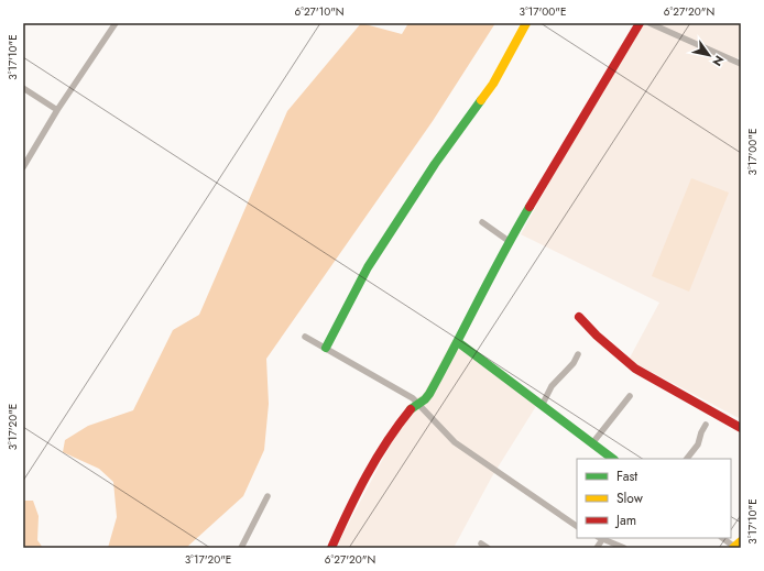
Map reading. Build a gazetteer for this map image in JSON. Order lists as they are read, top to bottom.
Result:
{
  "legend": ["Fast", "Slow", "Jam"],
  "north": "bottom right",
  "coordinates": [
    "6°27'10\"N",
    "3°17'00\"E",
    "6°27'20\"N",
    "3°17'10\"E",
    "3°17'20\"E"
  ]
}
